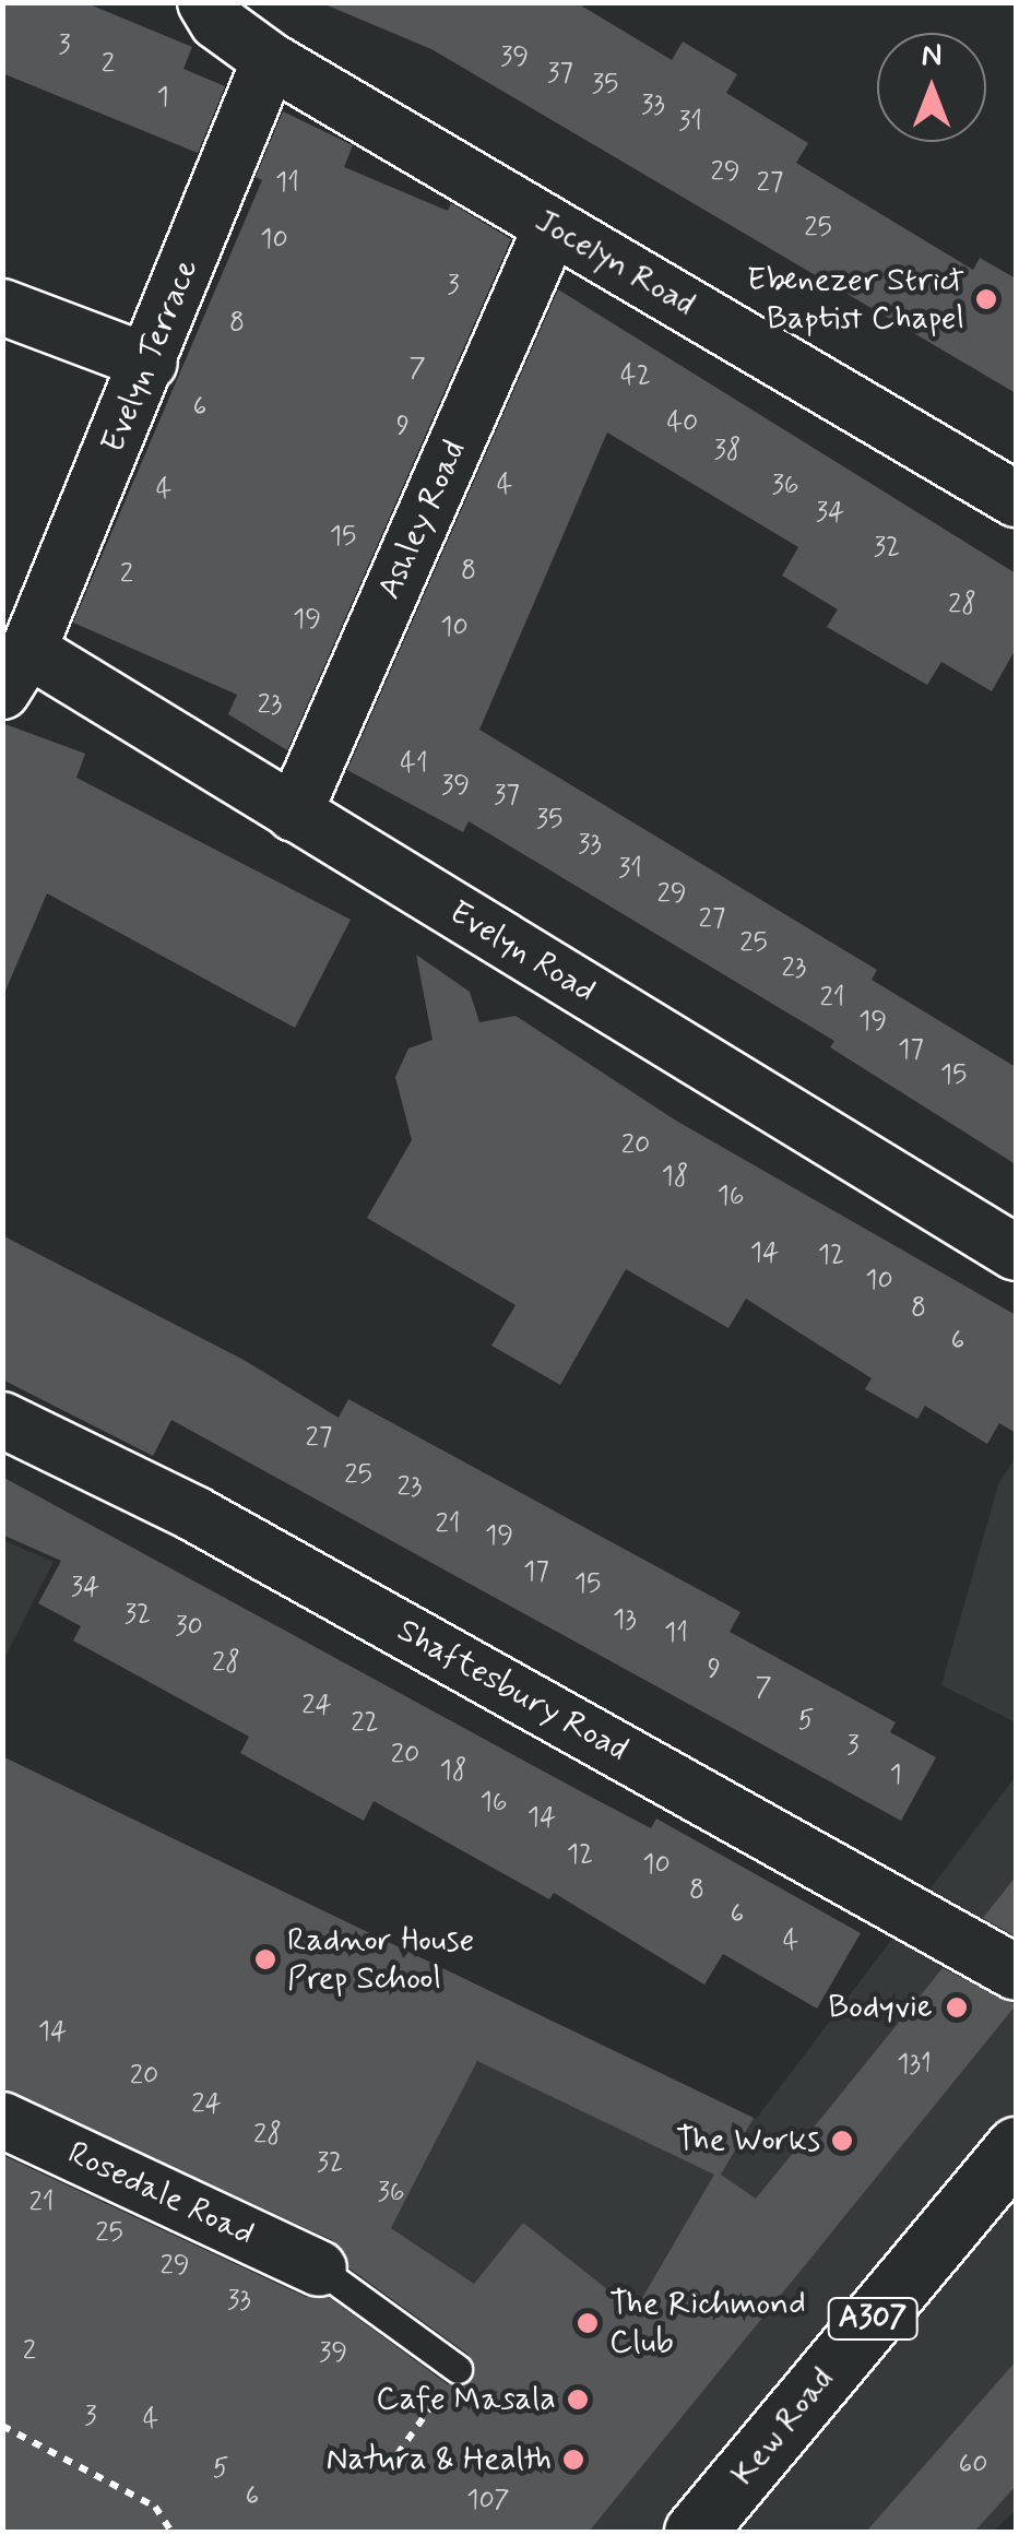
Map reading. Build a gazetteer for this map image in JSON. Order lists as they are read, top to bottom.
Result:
{
  "streets": {
    "main road": ["A307", "Kew Road"],
    "street": [
      "Jocelyn Road",
      "Evelyn Terrace",
      "Ashley Road",
      "Evelyn Road",
      "Shaftesbury Road",
      "Rosedale Road"
    ]
  },
  "crossings": [
    ["Jocelyn Road", "Evelyn Terrace"],
    ["Jocelyn Road", "Ashley Road"],
    ["Evelyn Terrace", "Evelyn Road"],
    ["Ashley Road", "Evelyn Road"]
  ],
  "places": [
    "Ebenezer Strict Baptist Chapel",
    "Radnor House Prep School",
    "Bodyvie",
    "The Works",
    "The Richmond Club",
    "Cafe Masala",
    "Natura & Health"
  ],
  "house_numbers": [
    "3",
    "39",
    "2",
    "37",
    "35",
    "1",
    "33",
    "31",
    "29",
    "11",
    "27",
    "25",
    "10",
    "3",
    "8",
    "7",
    "42",
    "6",
    "40",
    "9",
    "38",
    "4",
    "36",
    "4",
    "34",
    "15",
    "32",
    "8",
    "2",
    "28",
    "19",
    "10",
    "23",
    "41",
    "39",
    "37",
    "35",
    "33",
    "31",
    "29",
    "27",
    "25",
    "23",
    "21",
    "19",
    "17",
    "15",
    "20",
    "18",
    "16",
    "14",
    "12",
    "10",
    "8",
    "6",
    "27",
    "25",
    "23",
    "21",
    "19",
    "17",
    "15",
    "34",
    "32",
    "13",
    "30",
    "11",
    "28",
    "9",
    "7",
    "24",
    "5",
    "22",
    "3",
    "20",
    "18",
    "1",
    "16",
    "14",
    "12",
    "10",
    "8",
    "6",
    "4",
    "14",
    "131",
    "20",
    "24",
    "28",
    "32",
    "36",
    "21",
    "25",
    "29",
    "33",
    "2",
    "39",
    "3",
    "4",
    "60",
    "5",
    "6",
    "107"
  ],
  "north": "top"
}
